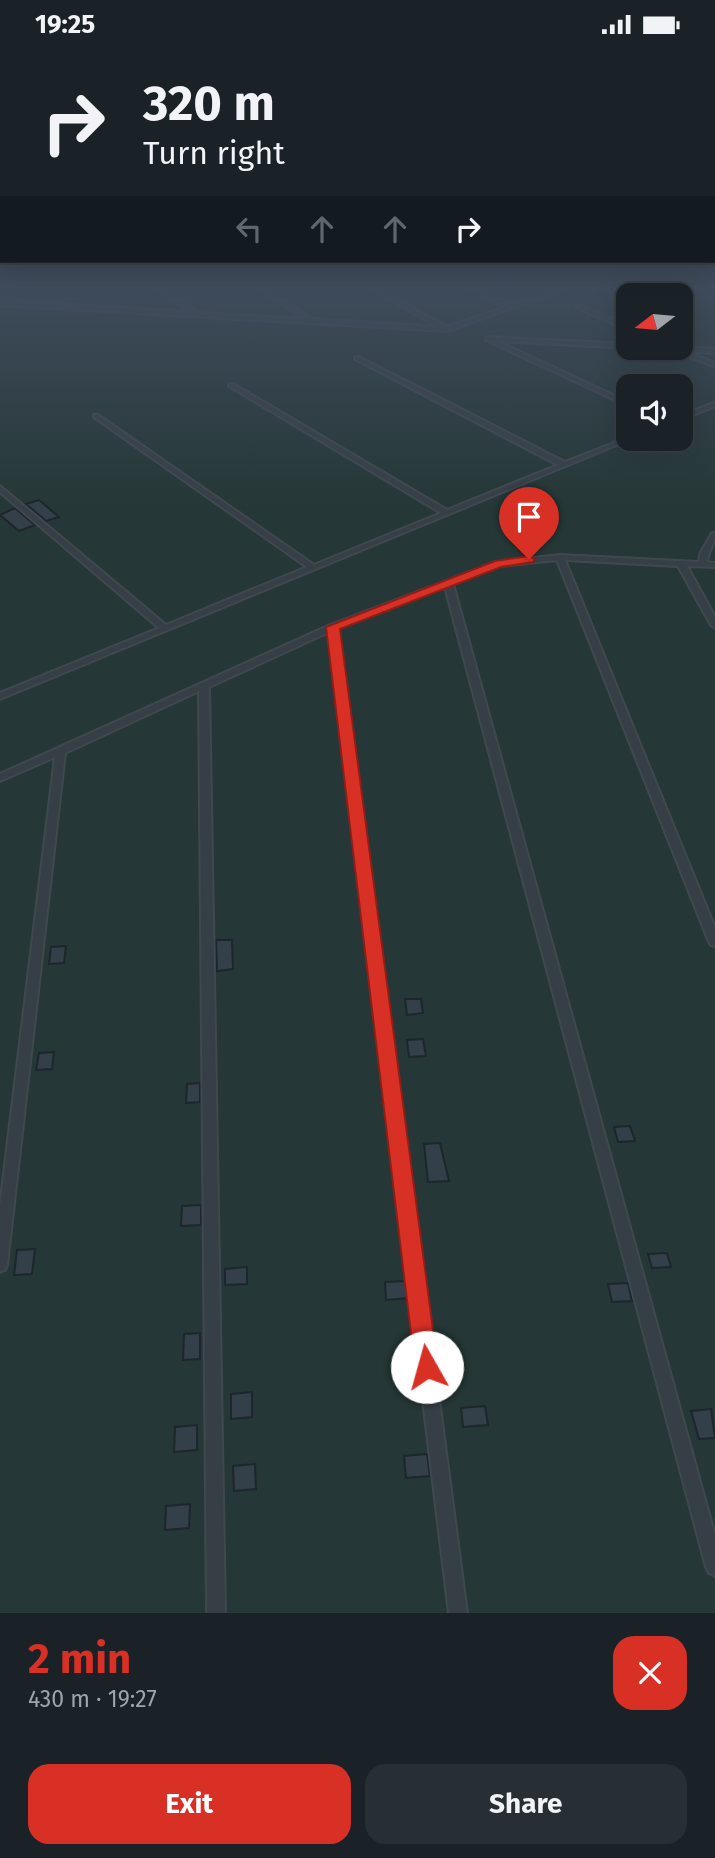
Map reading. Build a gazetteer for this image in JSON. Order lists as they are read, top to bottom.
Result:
{
  "north": "left",
  "page": {
    "status": "19:25",
    "turn": ["320 m", "Turn right"],
    "heading": ["2 min", "430 m · 19:27"],
    "buttons": ["Exit", "Share"]
  }
}
